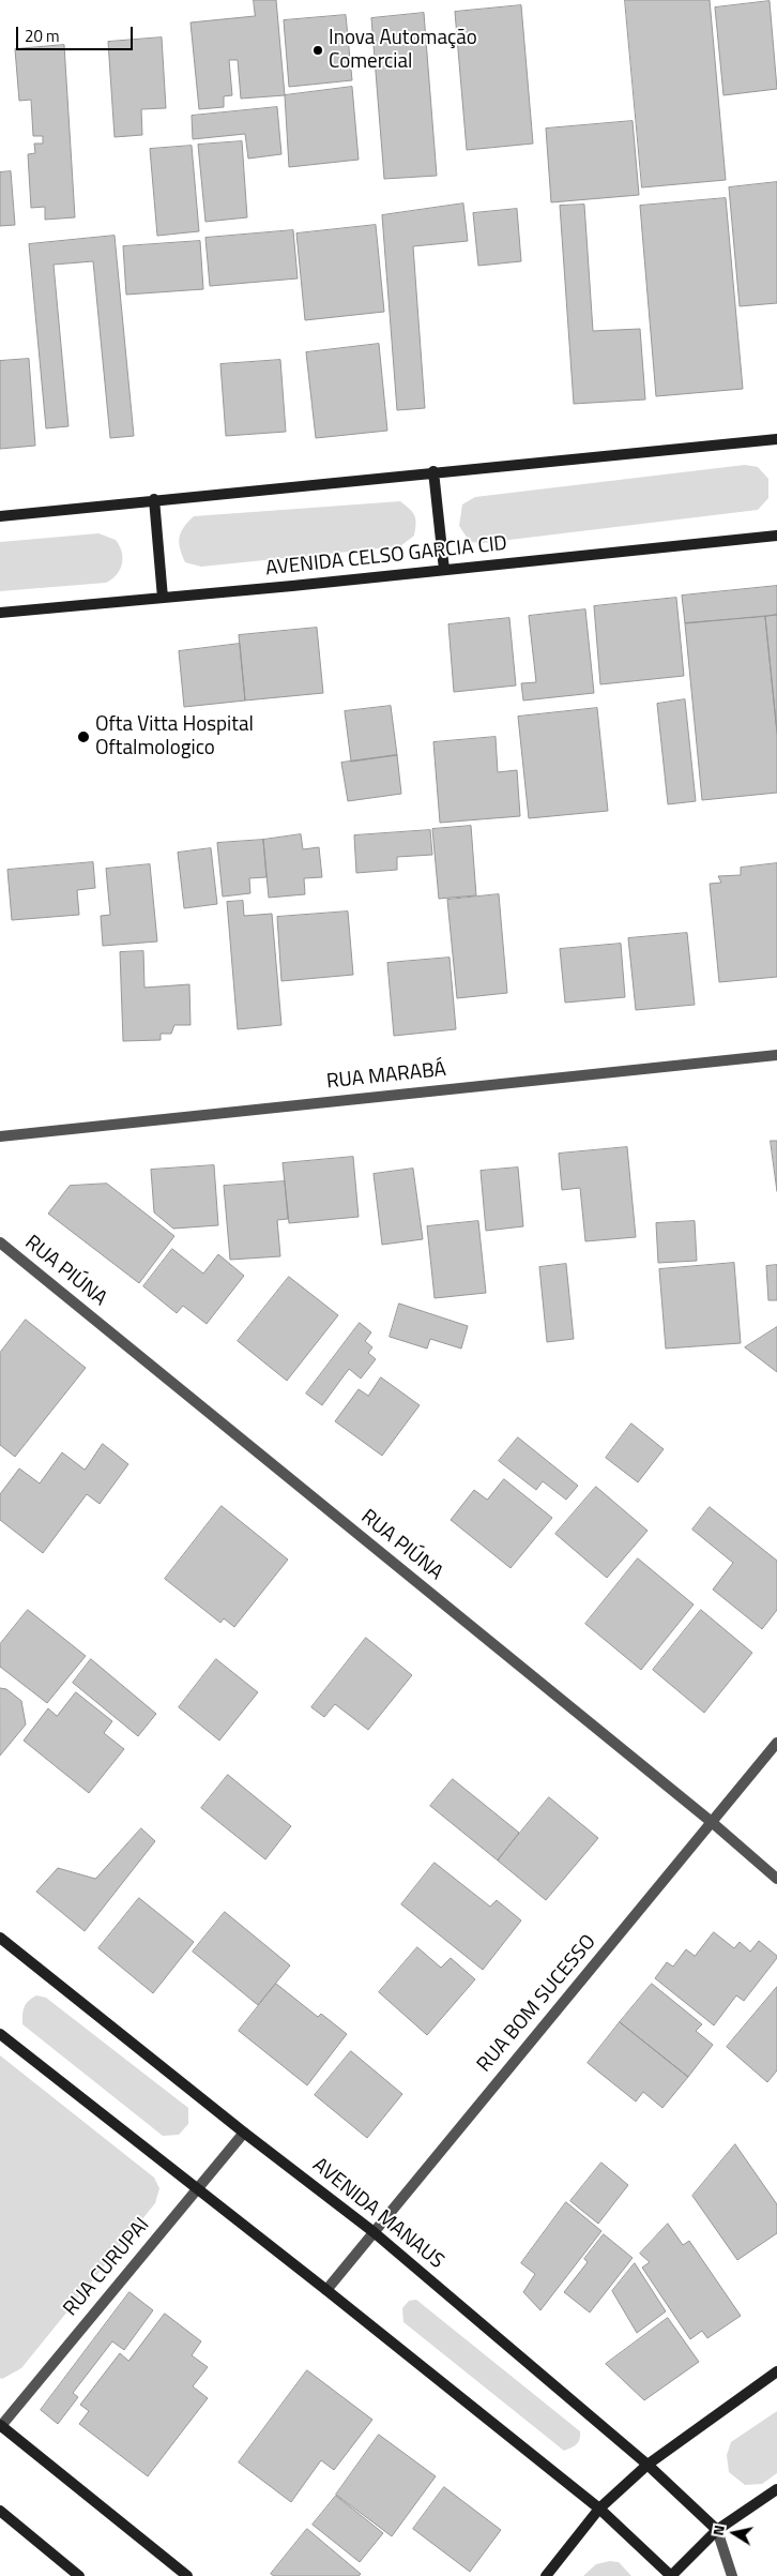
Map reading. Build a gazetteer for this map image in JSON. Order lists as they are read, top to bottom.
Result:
{
  "streets": {
    "street": [
      "AVENIDA CELSO GARCIA CID",
      "RUA MARABÁ",
      "RUA PIÚNA",
      "RUA BOM SUCESSO",
      "AVENIDA MANAUS",
      "RUA CURUPAI"
    ]
  },
  "crossings": [
    ["RUA PIÚNA", "RUA BOM SUCESSO"],
    ["RUA BOM SUCESSO", "AVENIDA MANAUS"],
    ["AVENIDA MANAUS", "RUA CURUPAI"]
  ],
  "places": ["Inova Automação Comercial", "Ofta Vitta Hospital Oftalmologico"],
  "scale_bar": "20 m",
  "north": "left"
}
